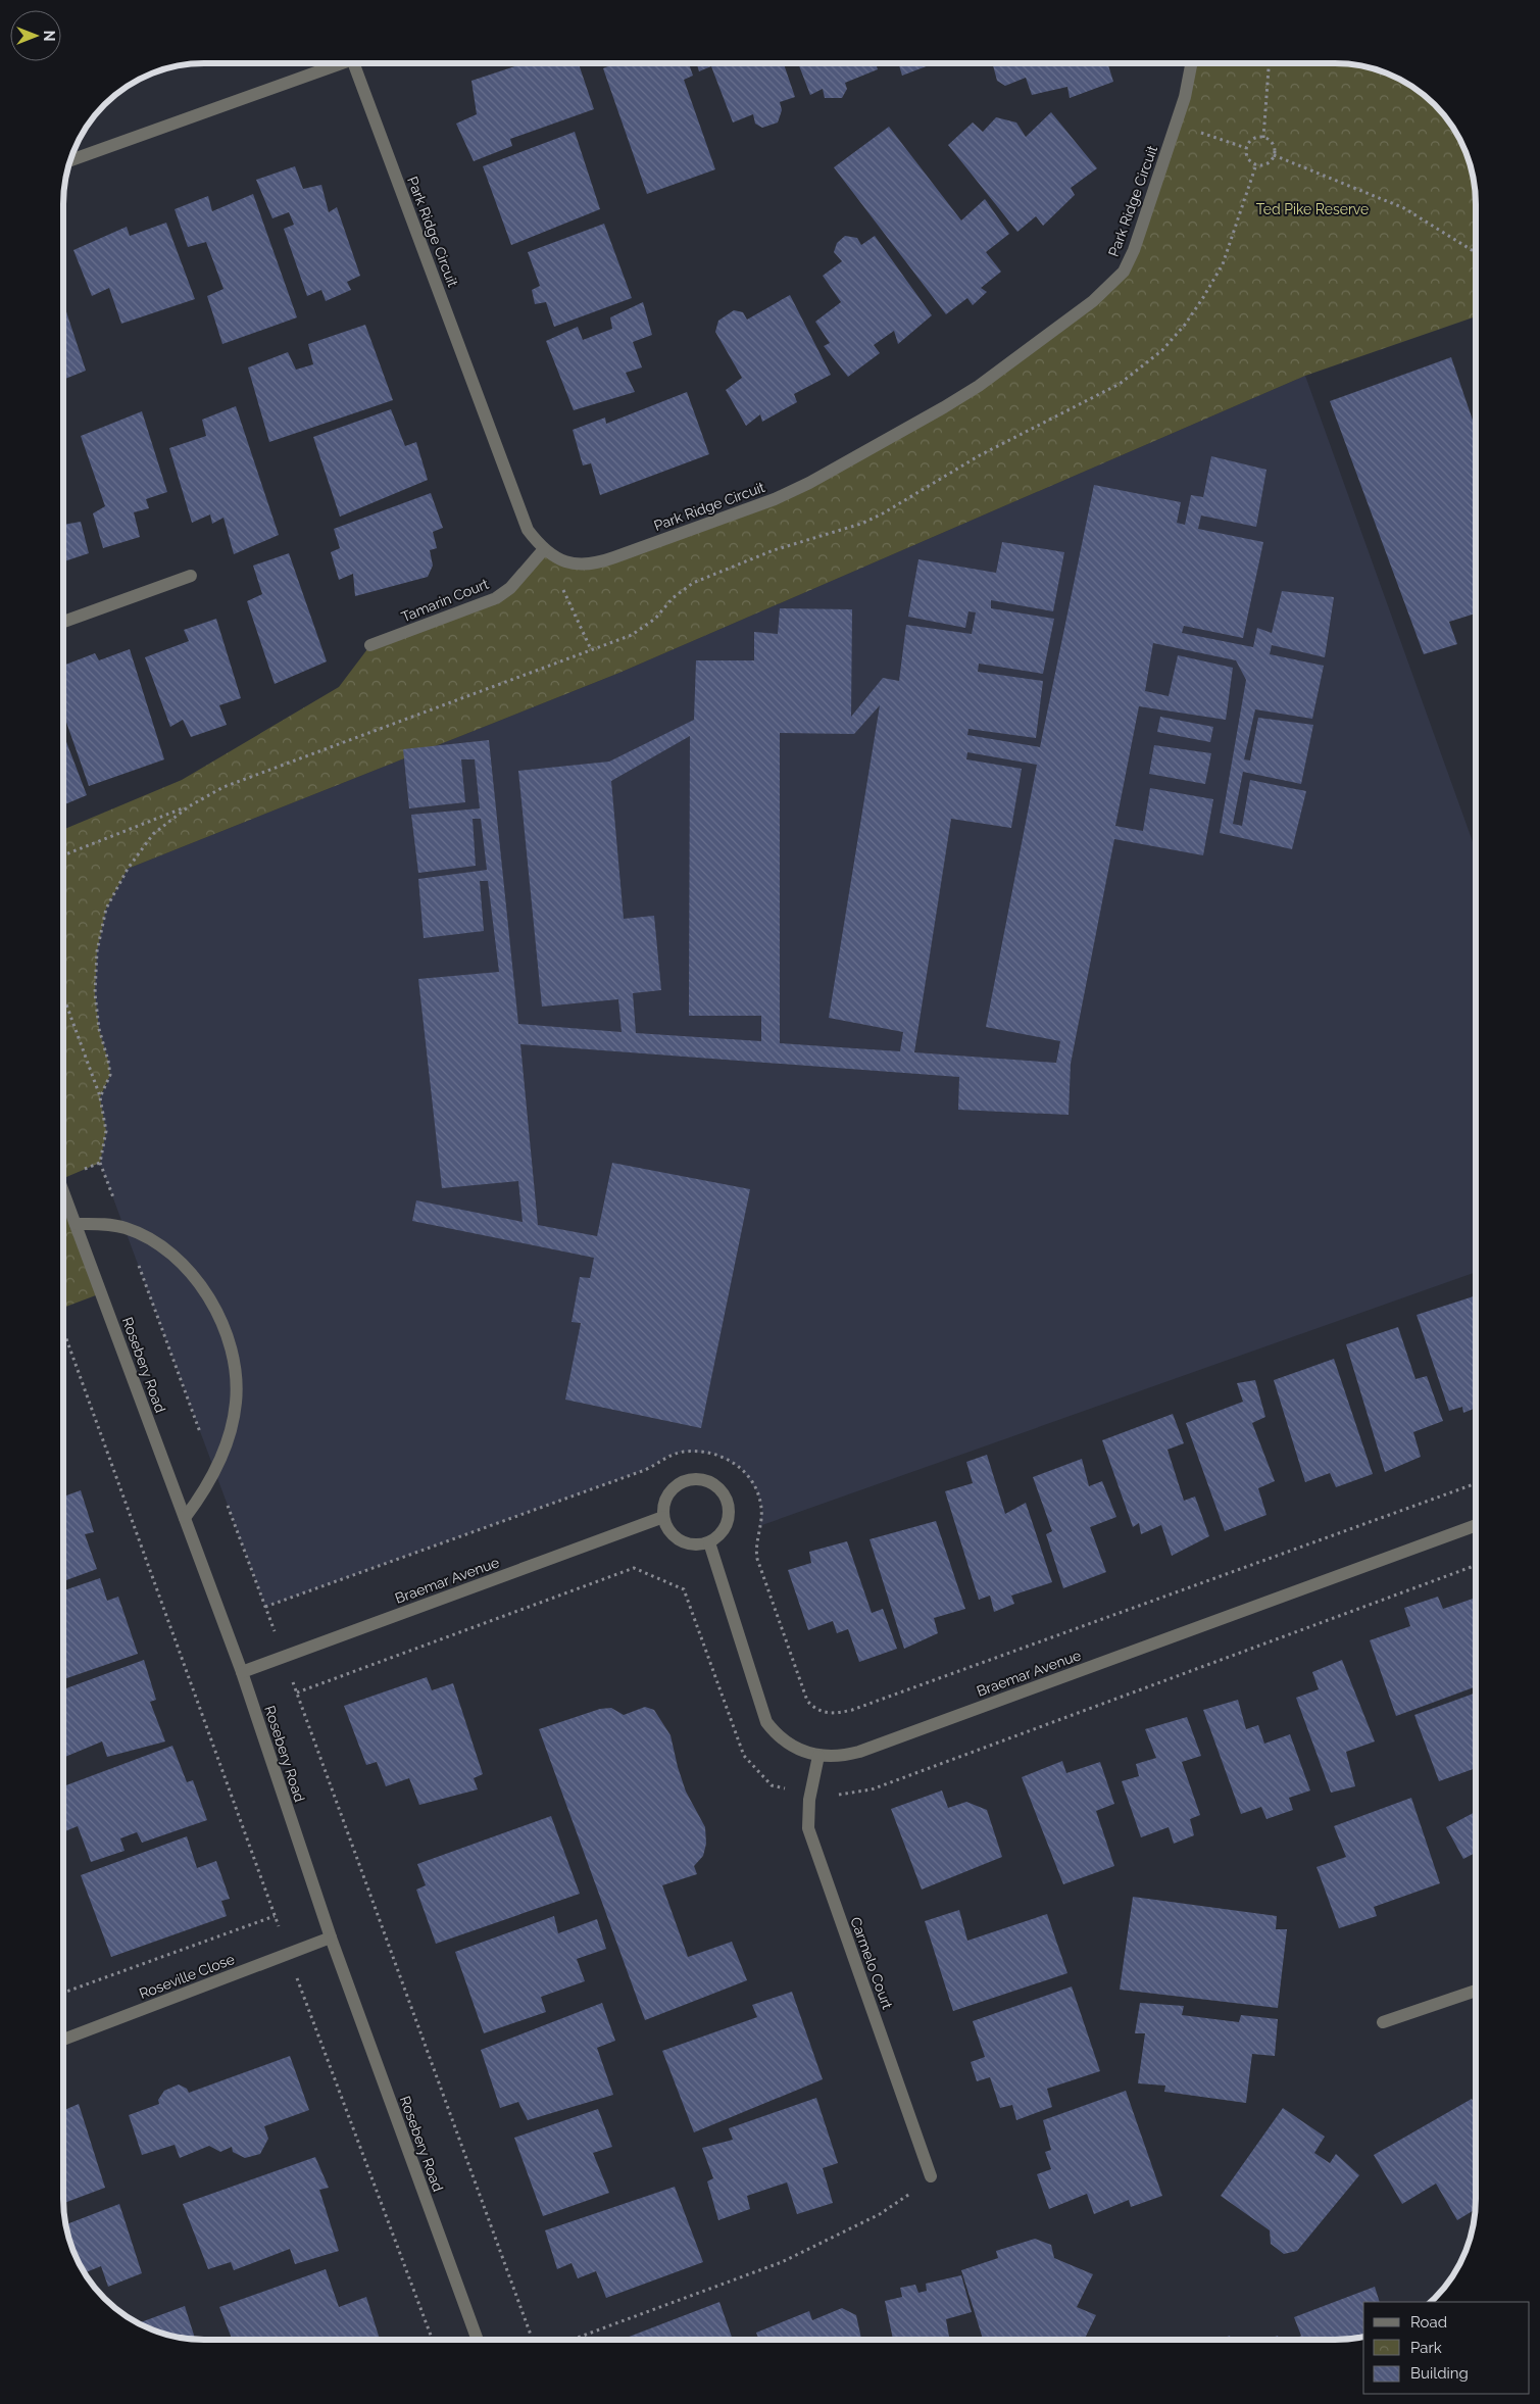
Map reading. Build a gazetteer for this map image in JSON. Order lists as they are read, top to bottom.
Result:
{
  "streets": {
    "street": [
      "Park Ridge Circuit",
      "Tamarin Court",
      "Rosebery Road",
      "Braemar Avenue",
      "Carmelo Court",
      "Roseville Close"
    ]
  },
  "crossings": [
    ["Park Ridge Circuit", "Tamarin Court"],
    ["Rosebery Road", "Braemar Avenue"],
    ["Rosebery Road", "Roseville Close"],
    ["Braemar Avenue", "Carmelo Court"]
  ],
  "parks": ["Ted Pike Reserve"],
  "legend": ["Road", "Park", "Building"],
  "north": "right"
}
